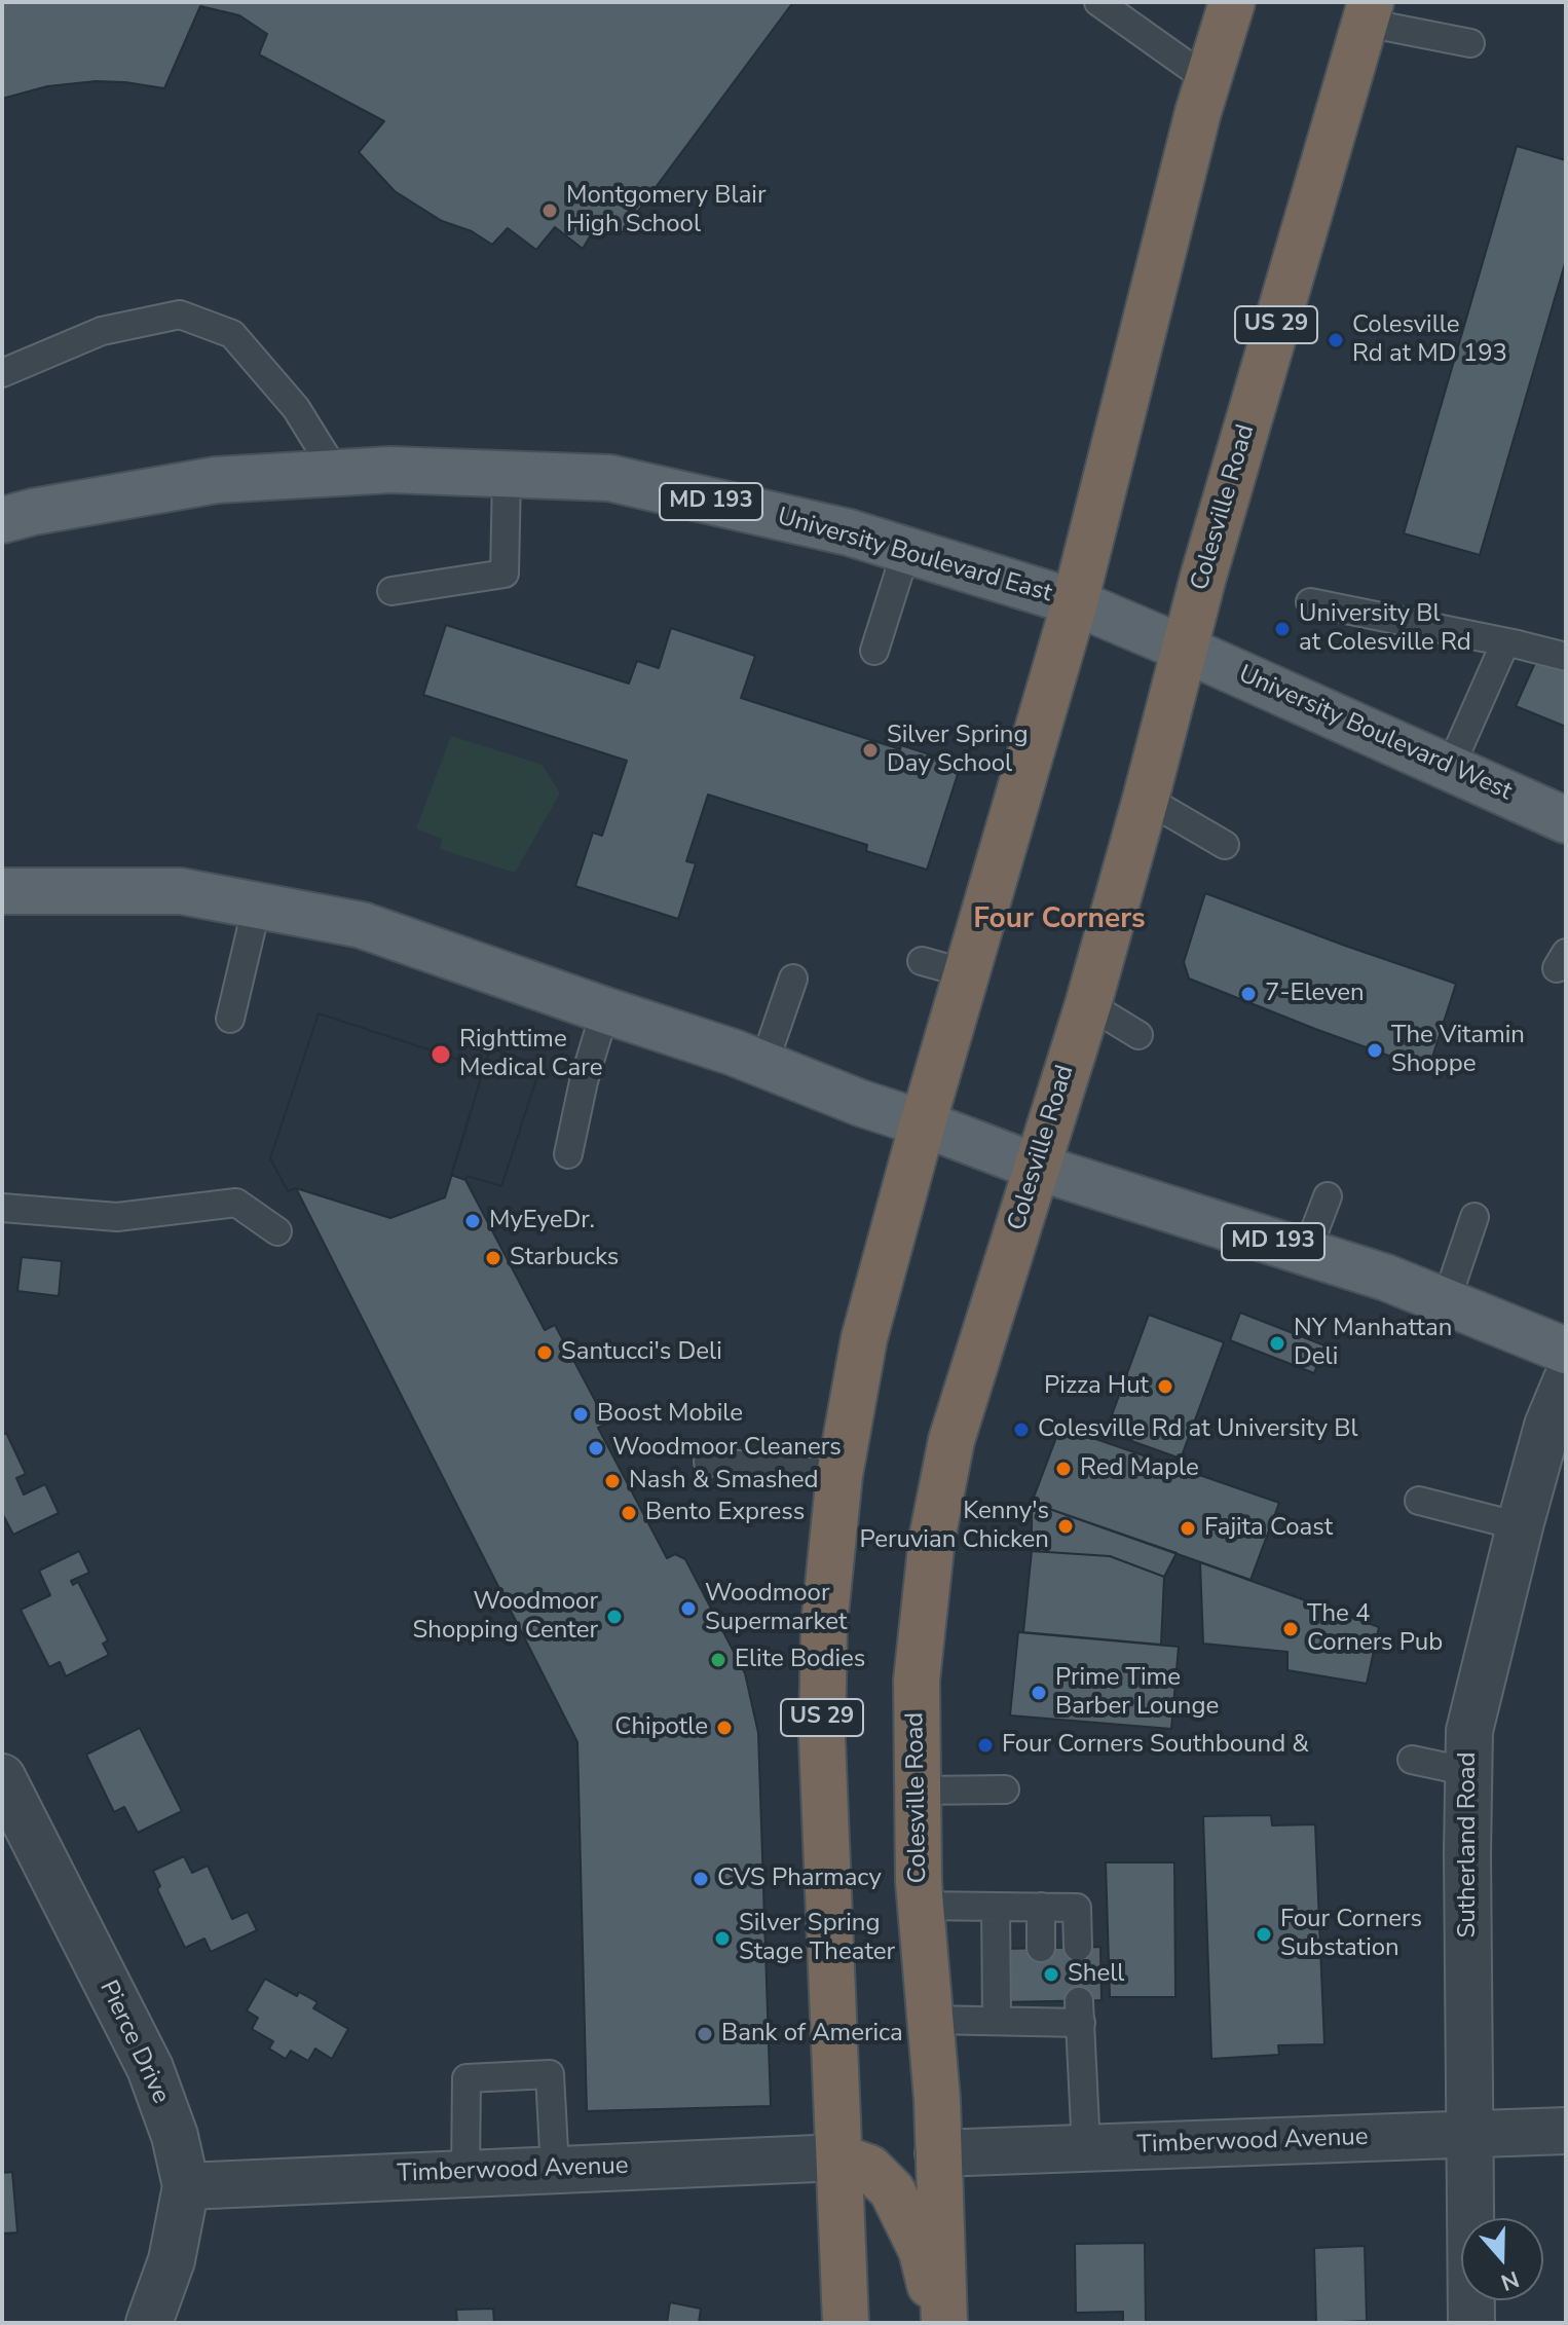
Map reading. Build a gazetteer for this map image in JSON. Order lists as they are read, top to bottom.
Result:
{
  "streets": {
    "highway": ["US 29", "Colesville Road"],
    "main road": ["MD 193", "University Boulevard East", "University Boulevard West"],
    "street": ["Sutherland Road", "Pierce Drive", "Timberwood Avenue"]
  },
  "crossings": [
    ["US 29", "MD 193"],
    ["US 29", "University Boulevard East"],
    ["US 29", "Timberwood Avenue"],
    ["MD 193", "Colesville Road"],
    ["Colesville Road", "University Boulevard East"],
    ["Colesville Road", "University Boulevard West"],
    ["Colesville Road", "Timberwood Avenue"],
    ["University Boulevard East", "University Boulevard West"],
    ["Sutherland Road", "Timberwood Avenue"],
    ["Pierce Drive", "Timberwood Avenue"]
  ],
  "districts": ["Four Corners"],
  "places": [
    "Montgomery Blair High School",
    "Colesville Rd at MD 193",
    "University Bl at Colesville Rd",
    "Silver Spring Day School",
    "7-Eleven",
    "The Vitamin Shoppe",
    "Righttime Medical Care",
    "MyEyeDr.",
    "Starbucks",
    "NY Manhattan Deli",
    "Santucci's Deli",
    "Pizza Hut",
    "Boost Mobile",
    "Colesville Rd at University Bl",
    "Woodmoor Cleaners",
    "Red Maple",
    "Nash & Smashed",
    "Bento Express",
    "Kenny's Peruvian Chicken",
    "Fajita Coast",
    "Woodmoor Supermarket",
    "Woodmoor Shopping Center",
    "The 4 Corners Pub",
    "Elite Bodies",
    "Prime Time Barber Lounge",
    "Chipotle",
    "Four Corners Southbound &",
    "CVS Pharmacy",
    "Four Corners Substation",
    "Silver Spring Stage Theater",
    "Shell",
    "Bank of America"
  ],
  "north": "bottom"
}
